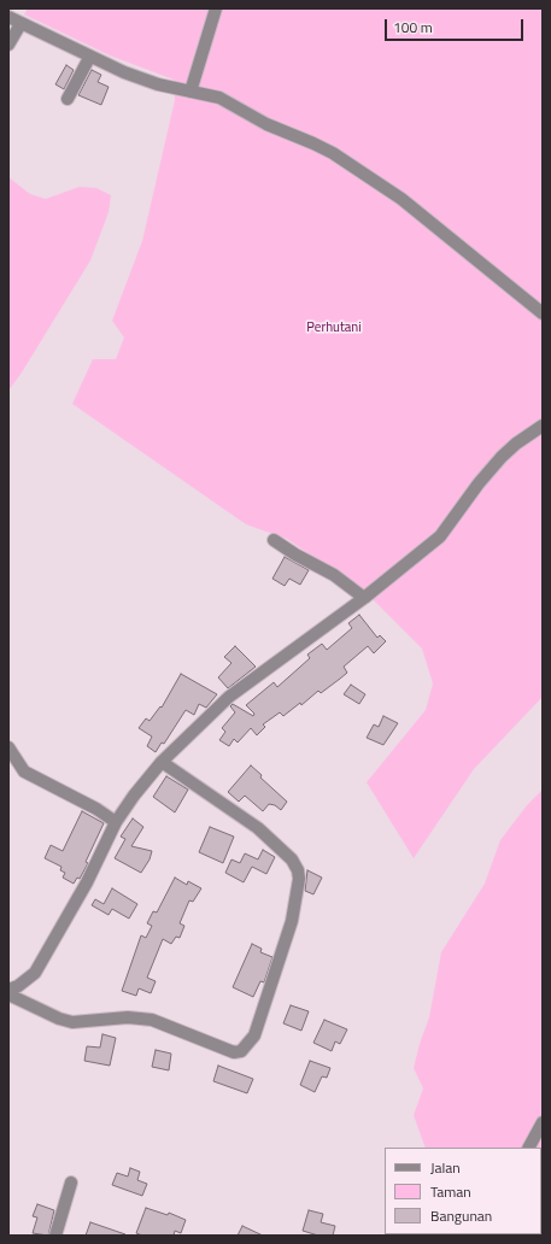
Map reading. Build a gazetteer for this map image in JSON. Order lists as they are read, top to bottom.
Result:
{
  "parks": ["Perhutani"],
  "legend": ["Jalan", "Taman", "Bangunan"],
  "scale_bar": "100 m"
}
